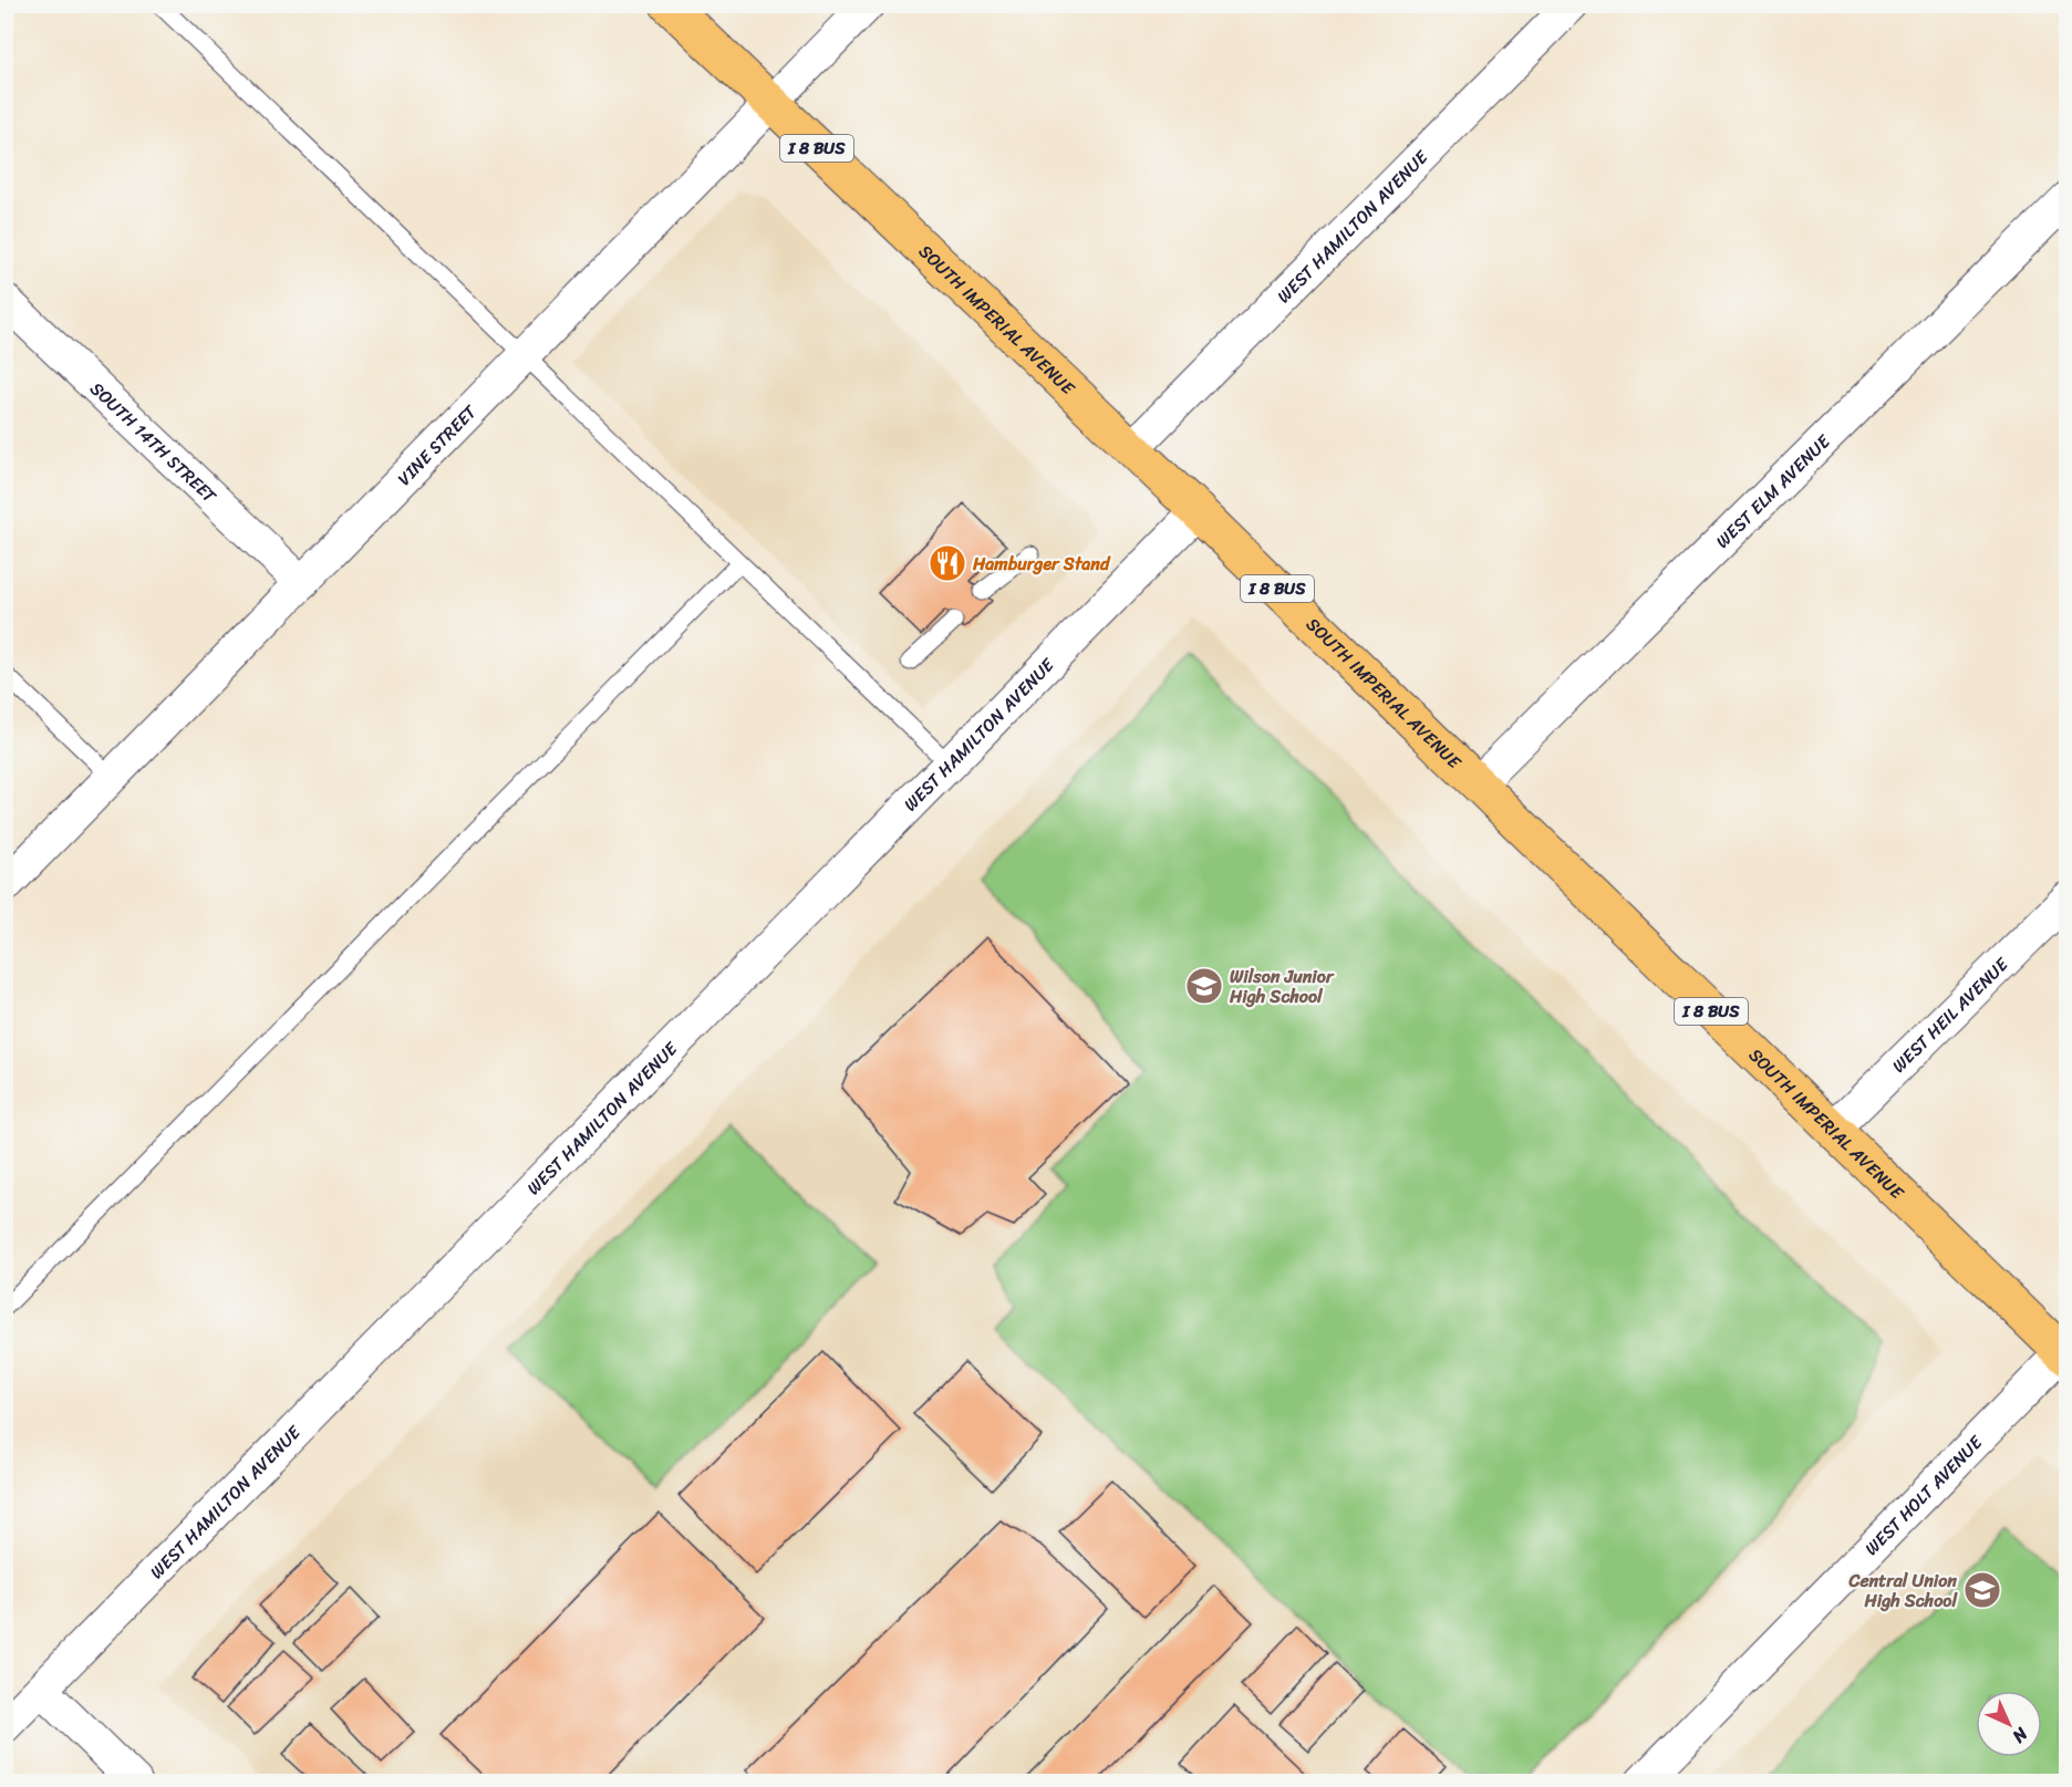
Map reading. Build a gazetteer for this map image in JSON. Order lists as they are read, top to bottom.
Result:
{
  "streets": {
    "highway": ["I 8 BUS", "SOUTH IMPERIAL AVENUE"],
    "street": [
      "WEST HAMILTON AVENUE",
      "SOUTH 14TH STREET",
      "VINE STREET",
      "WEST ELM AVENUE",
      "WEST HEIL AVENUE",
      "WEST HOLT AVENUE"
    ]
  },
  "crossings": [
    ["WEST HAMILTON AVENUE", "SOUTH IMPERIAL AVENUE"],
    ["SOUTH IMPERIAL AVENUE", "VINE STREET"],
    ["SOUTH IMPERIAL AVENUE", "WEST ELM AVENUE"],
    ["SOUTH IMPERIAL AVENUE", "WEST HEIL AVENUE"],
    ["SOUTH IMPERIAL AVENUE", "WEST HOLT AVENUE"],
    ["SOUTH 14TH STREET", "VINE STREET"]
  ],
  "places": {
    "restaurant": ["Hamburger Stand"],
    "school or university": ["Wilson Junior High School", "Central Union High School"]
  },
  "north": "bottom right"
}
